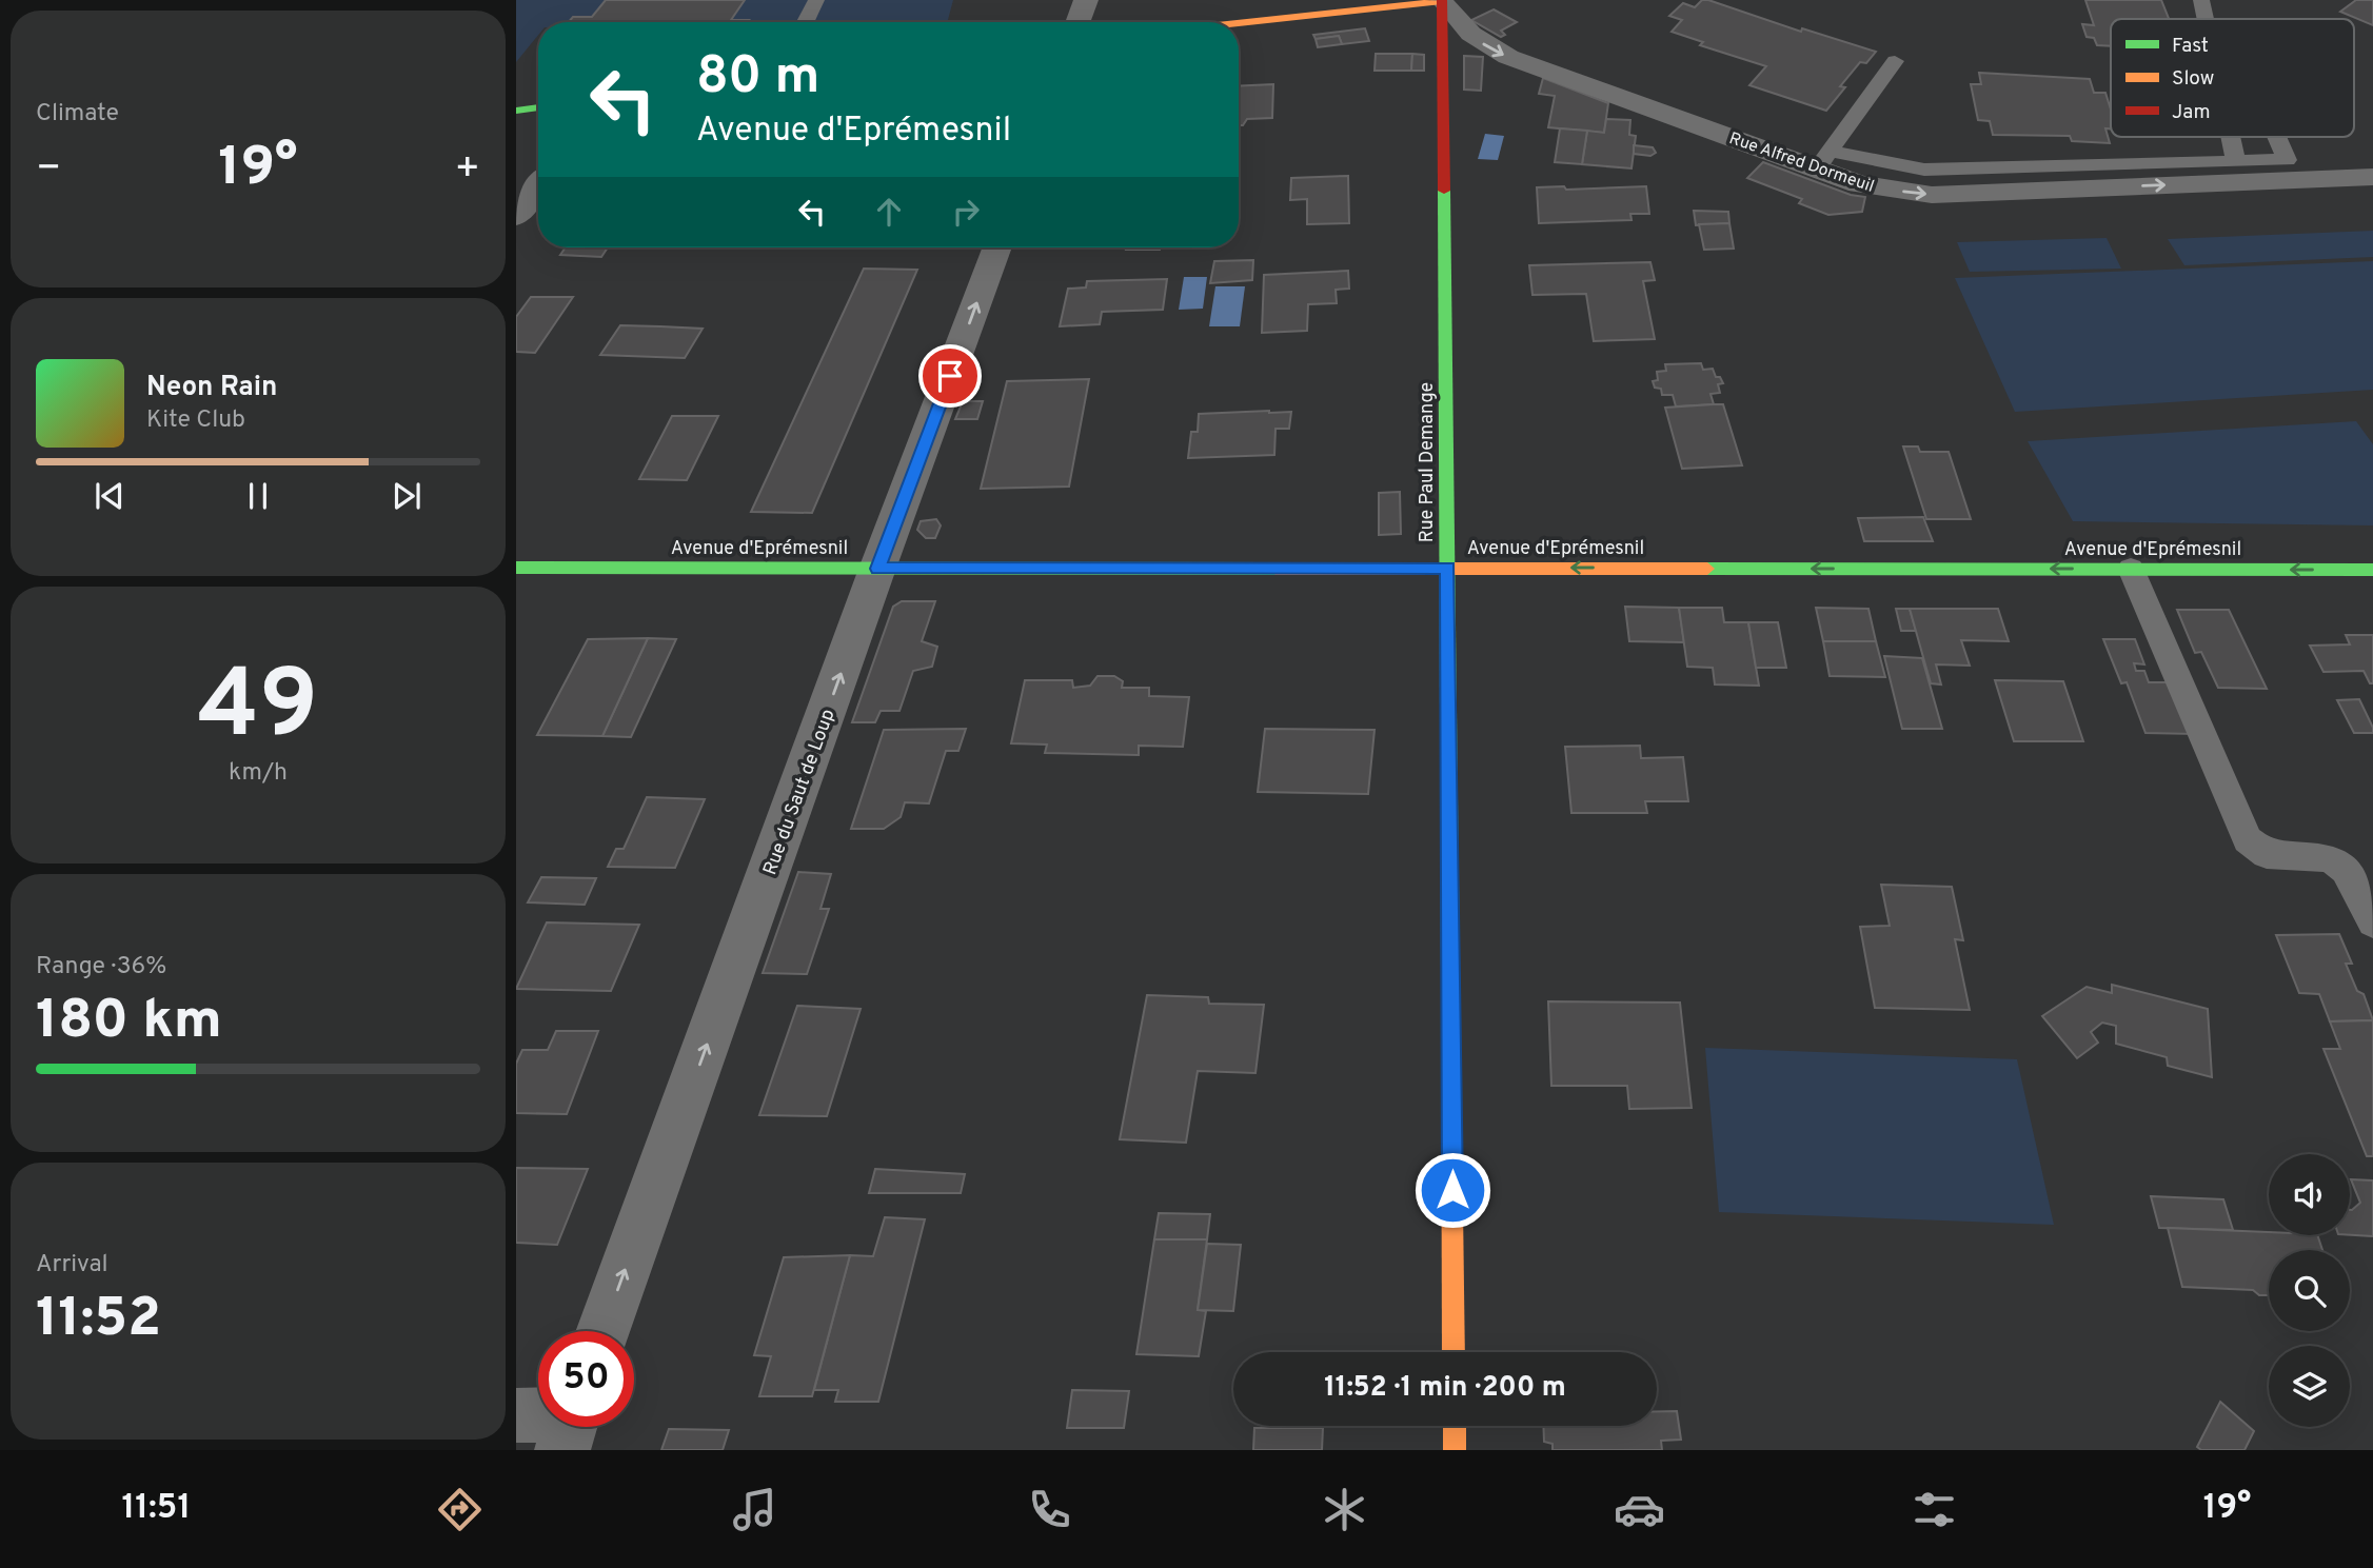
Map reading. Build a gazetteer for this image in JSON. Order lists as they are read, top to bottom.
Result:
{
  "streets": {
    "street": [
      "Rue Alfred Dormeuil",
      "Rue Paul Demange",
      "Avenue d'Eprémesnil",
      "Rue du Saut de Loup"
    ]
  },
  "crossings": [
    ["Rue Alfred Dormeuil", "Rue Paul Demange"],
    ["Rue Paul Demange", "Avenue d'Eprémesnil"],
    ["Avenue d'Eprémesnil", "Rue du Saut de Loup"]
  ],
  "one_way": ["Rue Alfred Dormeuil", "Avenue d'Eprémesnil", "Rue du Saut de Loup"],
  "legend": ["Fast", "Slow", "Jam"],
  "page": {
    "tile": [
      "Climate",
      ["49", "km/h"],
      ["Range · 36%", "180 km"],
      ["Arrival", "11:52"]
    ],
    "turn": ["80 m", "Avenue d'Eprémesnil"],
    "heat": ["−", "19°", "+"],
    "song": ["Neon Rain", "Kite Club"],
    "limit": "50",
    "trip": "11:52 · 1 min · 200 m",
    "tabs": ["11:51", "19°"]
  }
}
